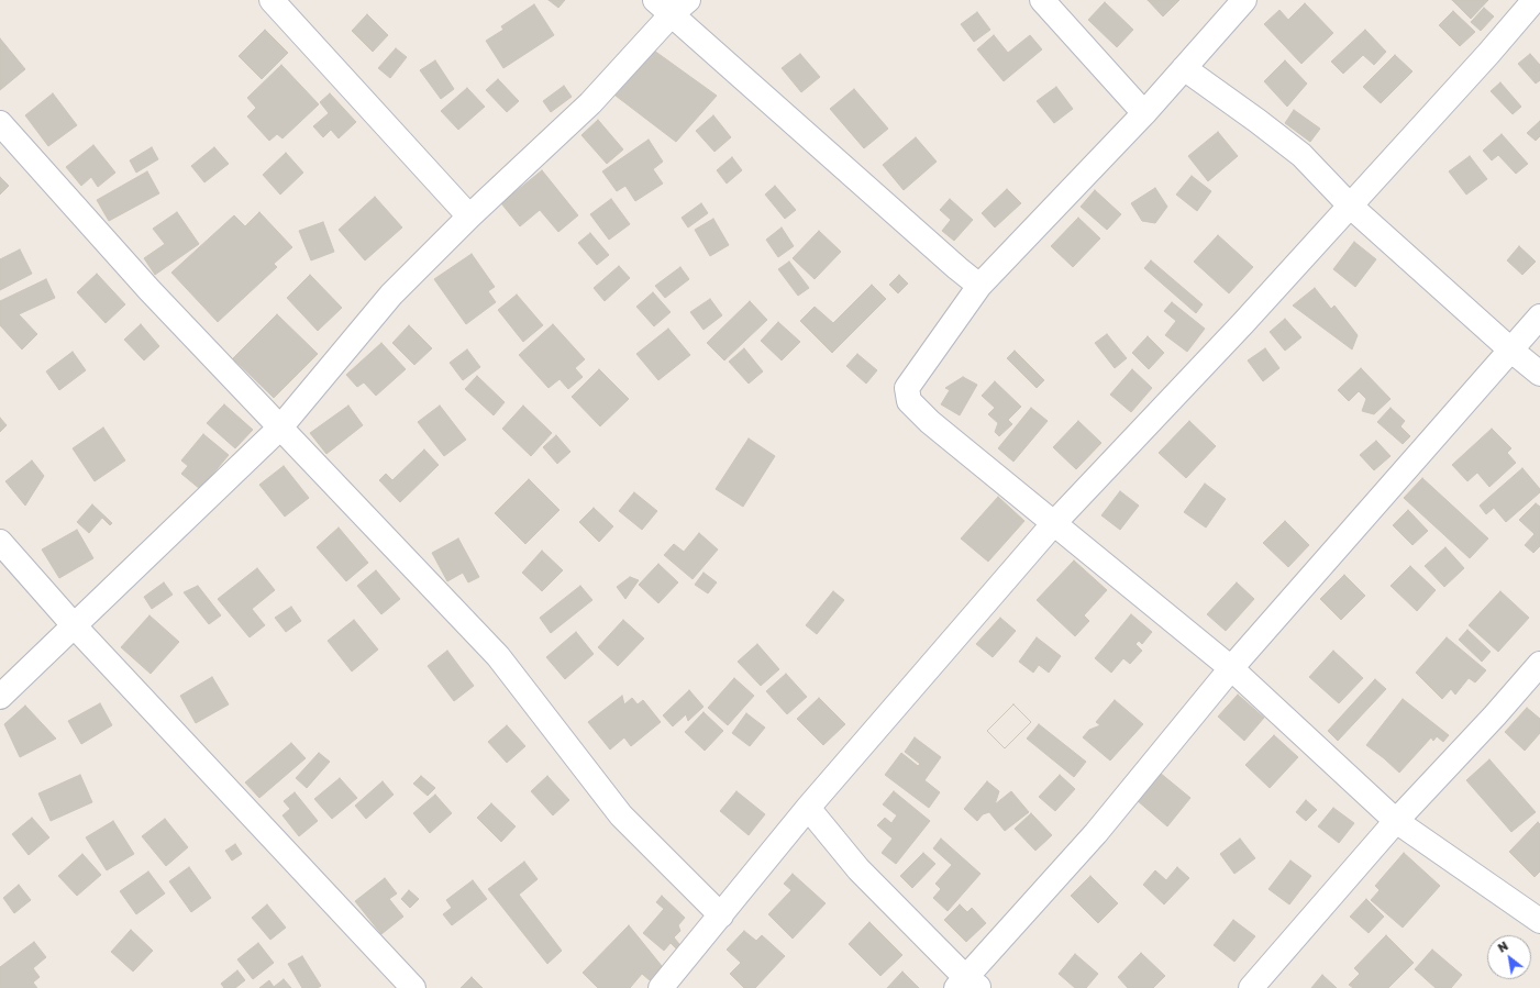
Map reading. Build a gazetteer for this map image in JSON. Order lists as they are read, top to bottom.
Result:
{
  "north": "top left"
}
